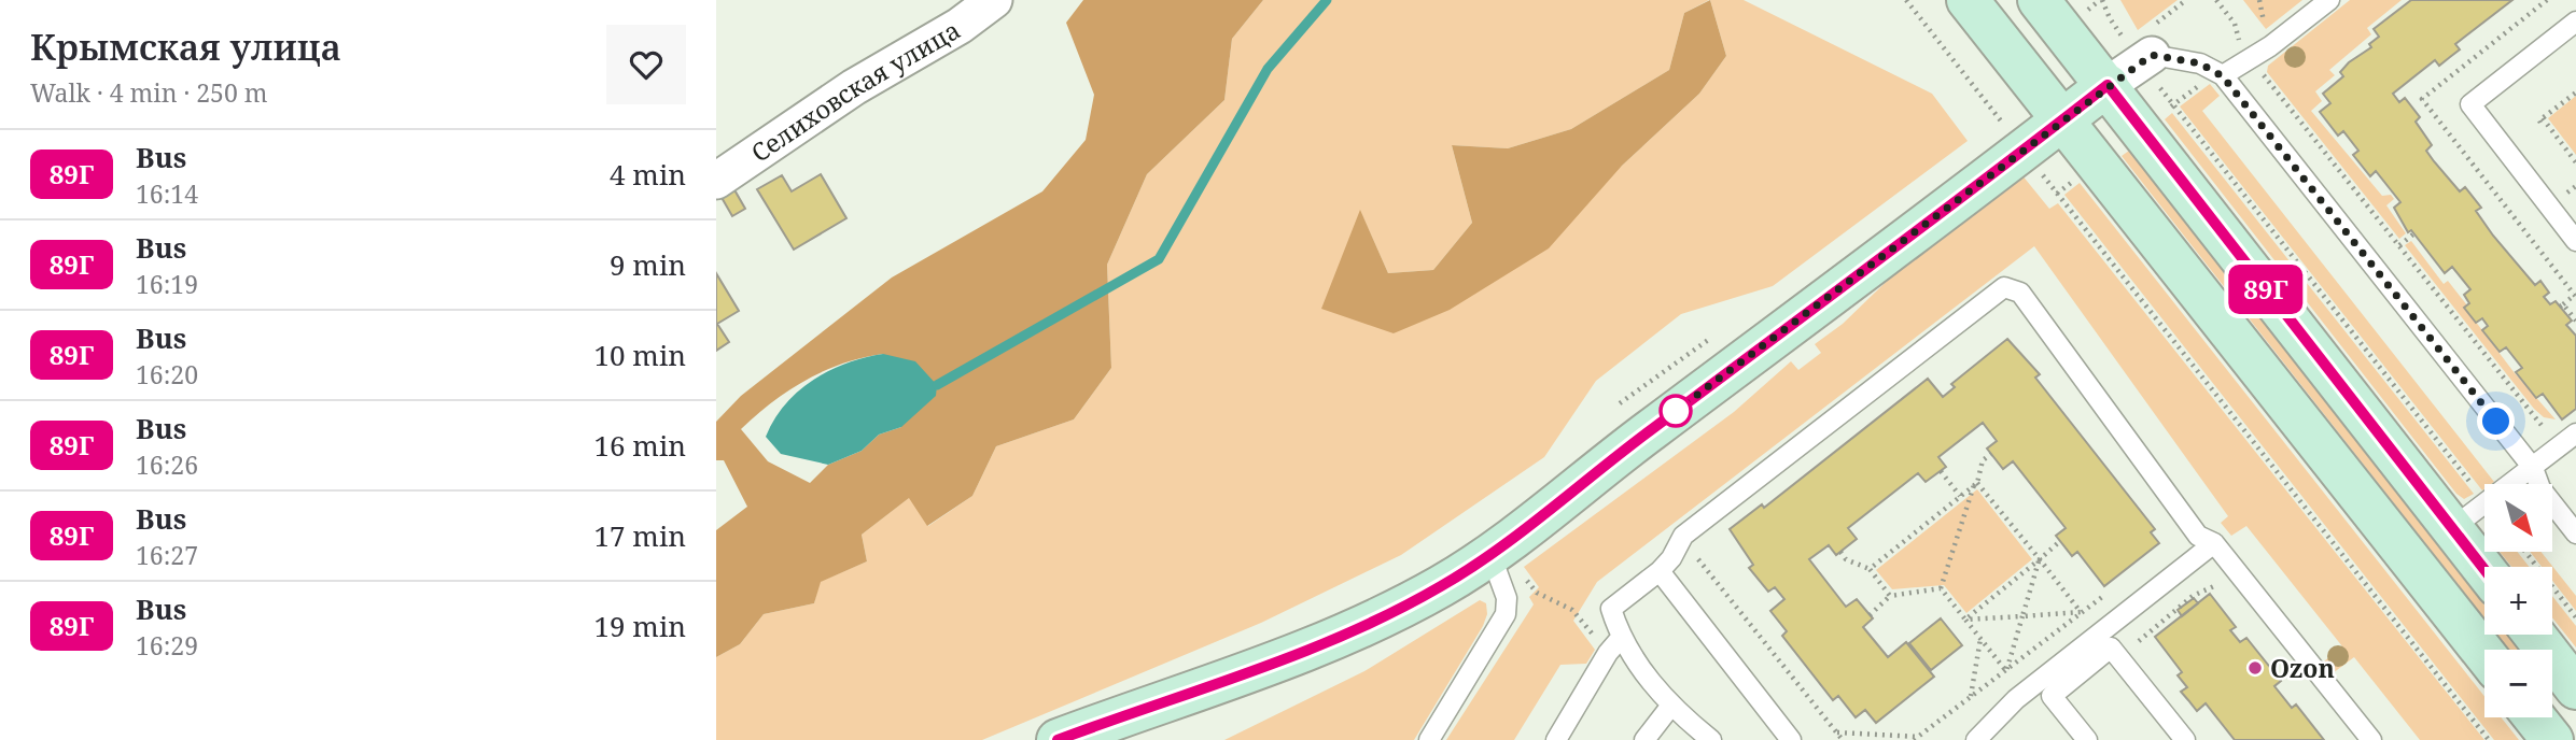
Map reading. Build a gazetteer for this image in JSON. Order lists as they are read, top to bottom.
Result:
{
  "streets": {
    "street": ["Селиховская улица"]
  },
  "places": ["Ozon"],
  "lines": ["bus line 89Г"],
  "north": "bottom right",
  "page": {
    "heading": ["Крымская улица", "Walk · 4 min · 250 m"],
    "on_map": "89Г",
    "list": [
      {
        "mark": "89Г",
        "name": "Bus",
        "note": "16:14",
        "value": "4 min"
      },
      {
        "mark": "89Г",
        "name": "Bus",
        "note": "16:19",
        "value": "9 min"
      },
      {
        "mark": "89Г",
        "name": "Bus",
        "note": "16:20",
        "value": "10 min"
      },
      {
        "mark": "89Г",
        "name": "Bus",
        "note": "16:26",
        "value": "16 min"
      },
      {
        "mark": "89Г",
        "name": "Bus",
        "note": "16:27",
        "value": "17 min"
      },
      {
        "mark": "89Г",
        "name": "Bus",
        "note": "16:29",
        "value": "19 min"
      }
    ],
    "map_buttons": ["+", "−"]
  }
}
